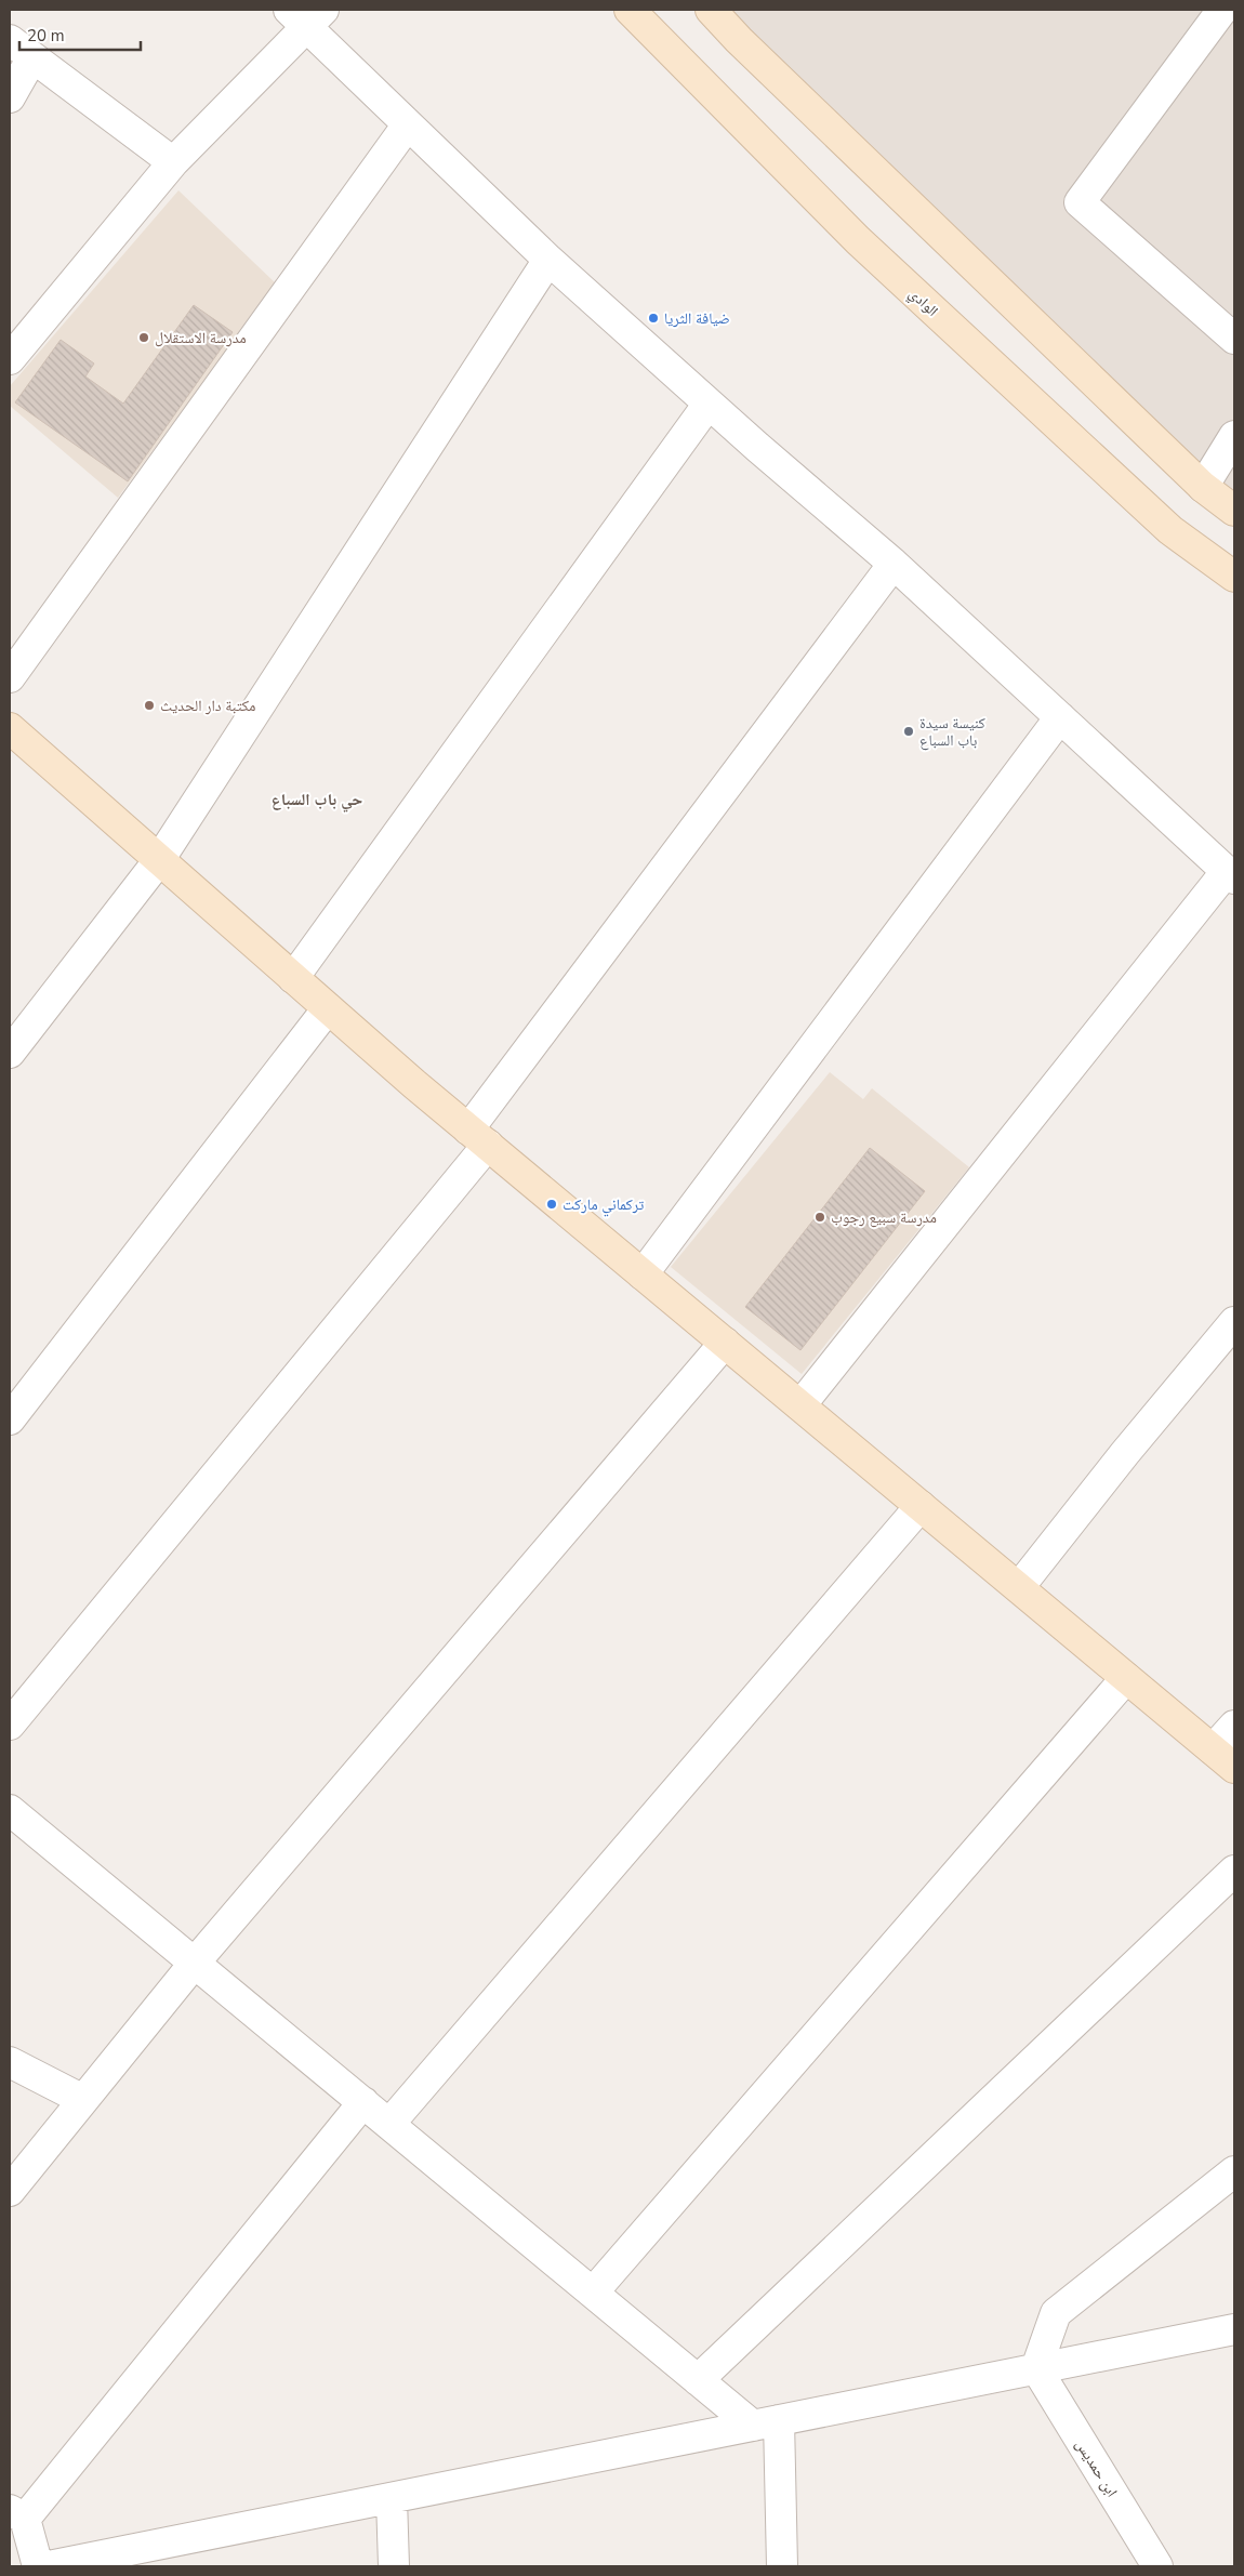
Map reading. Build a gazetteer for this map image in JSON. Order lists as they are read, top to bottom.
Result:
{
  "streets": {
    "main road": ["الوادي"],
    "street": ["ابن حمديس"]
  },
  "districts": ["حي باب السباع"],
  "places": [
    "ضيافة الثريا",
    "مدرسة الاستقلال",
    "مكتبة دار الحديث",
    "كنيسة سيدة باب السباع",
    "تركماني ماركت",
    "مدرسة سبيع رجوب"
  ],
  "scale_bar": "20 m"
}
